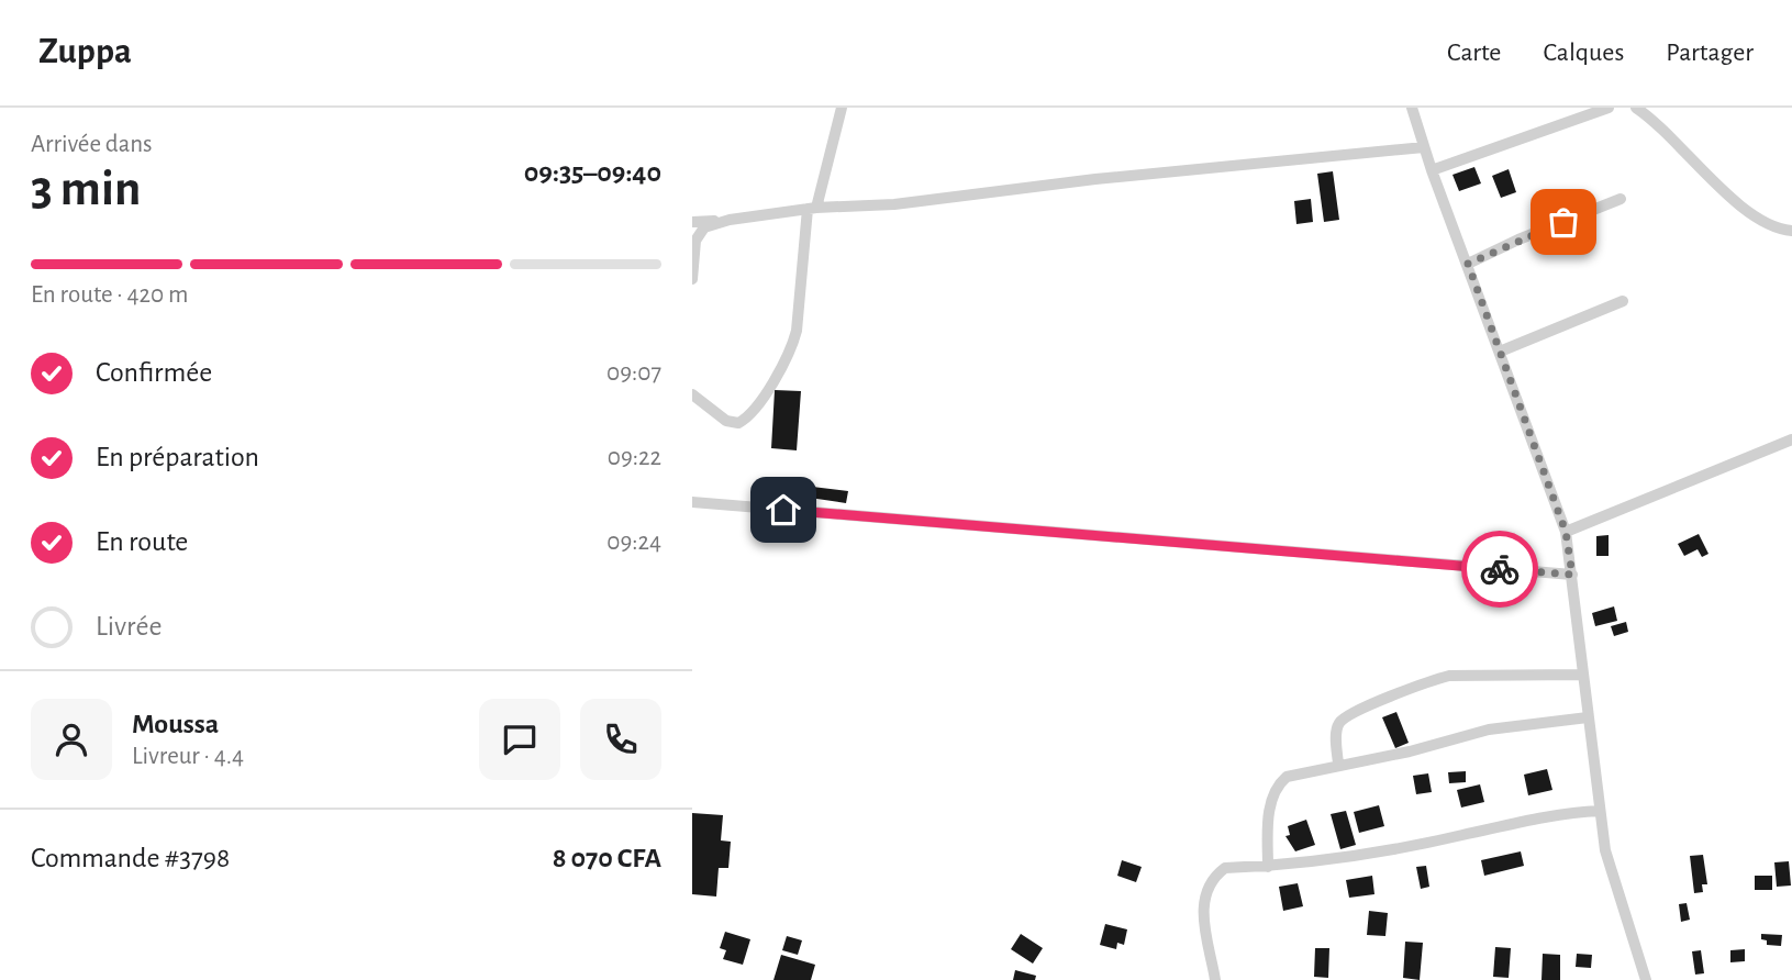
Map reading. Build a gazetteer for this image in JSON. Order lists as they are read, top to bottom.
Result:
{
  "page": {
    "header": "Zuppa",
    "nav": ["Carte", "Calques", "Partager"],
    "heading": ["3 min", "Arrivée dans", "09:35–09:40"],
    "panel": [
      "Moussa",
      "Livreur · 4.4",
      "Commande #3798",
      "8 070 CFA"
    ],
    "bar": "En route · 420 m",
    "list": [
      ["Confirmée", "09:07"],
      ["En préparation", "09:22"],
      ["En route", "09:24"],
      "Livrée"
    ]
  }
}
